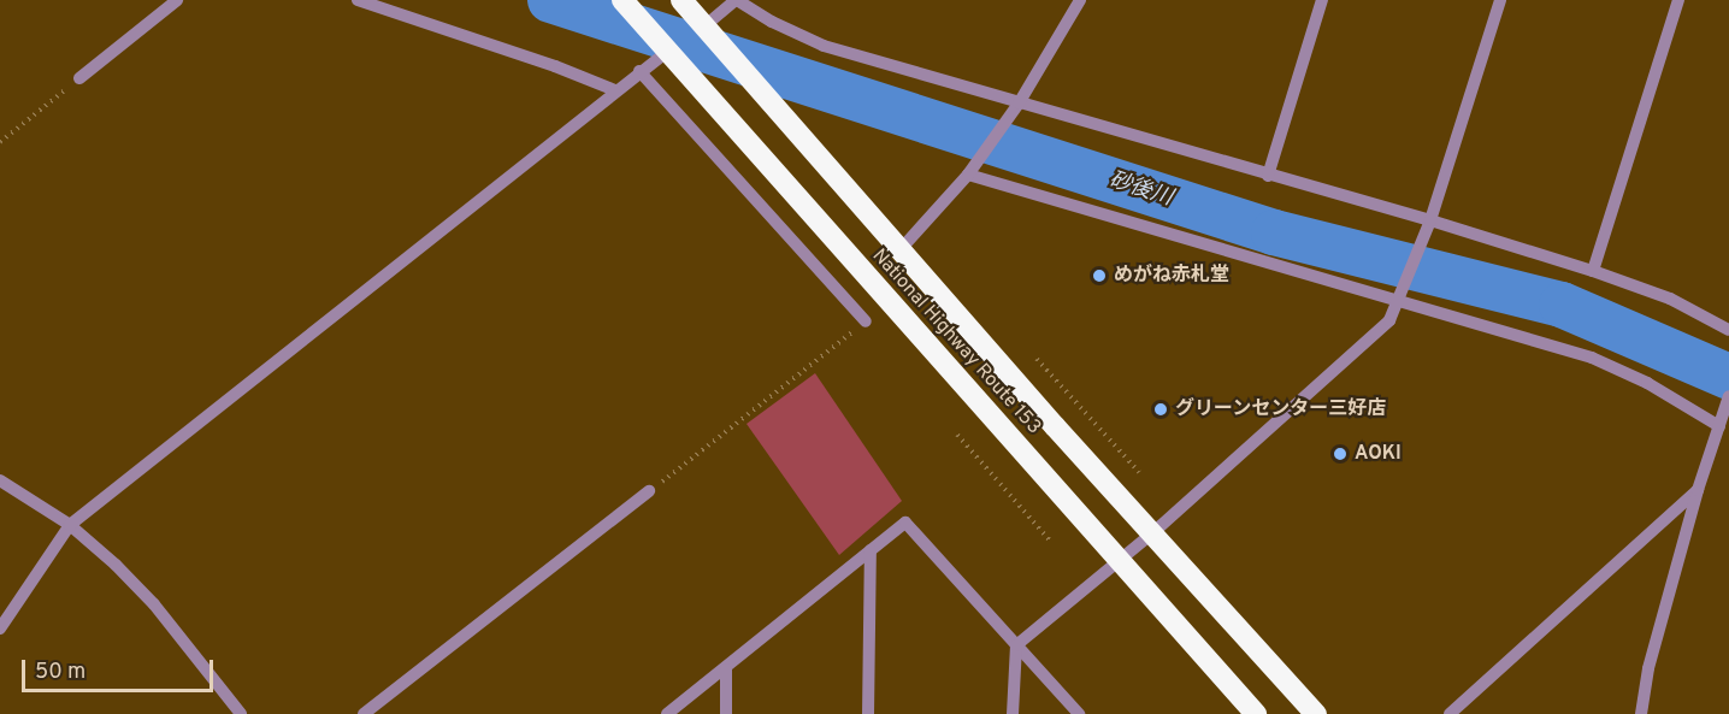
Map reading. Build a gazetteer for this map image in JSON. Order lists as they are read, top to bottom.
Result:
{
  "streets": {
    "highway": ["National Highway Route 153"]
  },
  "water": ["砂後川"],
  "places": ["めがね赤札堂", "グリーンセンター三好店", "AOKI"],
  "scale_bar": "50 m"
}
